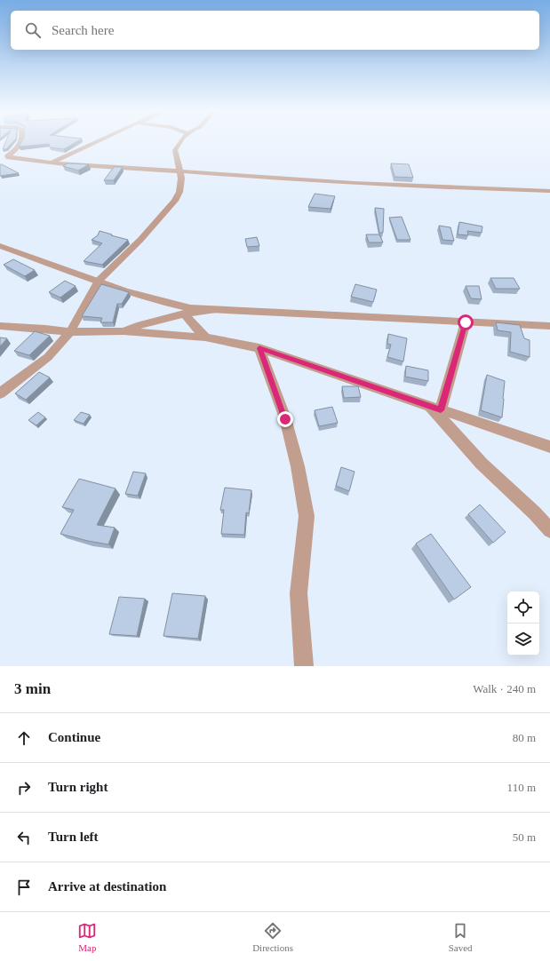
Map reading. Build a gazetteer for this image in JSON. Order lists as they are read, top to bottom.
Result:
{
  "page": {
    "search": "Search here",
    "heading": ["3 min", "Walk · 240 m"],
    "list": [
      ["Continue", "80 m"],
      ["Turn right", "110 m"],
      ["Turn left", "50 m"],
      "Arrive at destination"
    ],
    "nav": ["Map", "Directions", "Saved"]
  }
}
